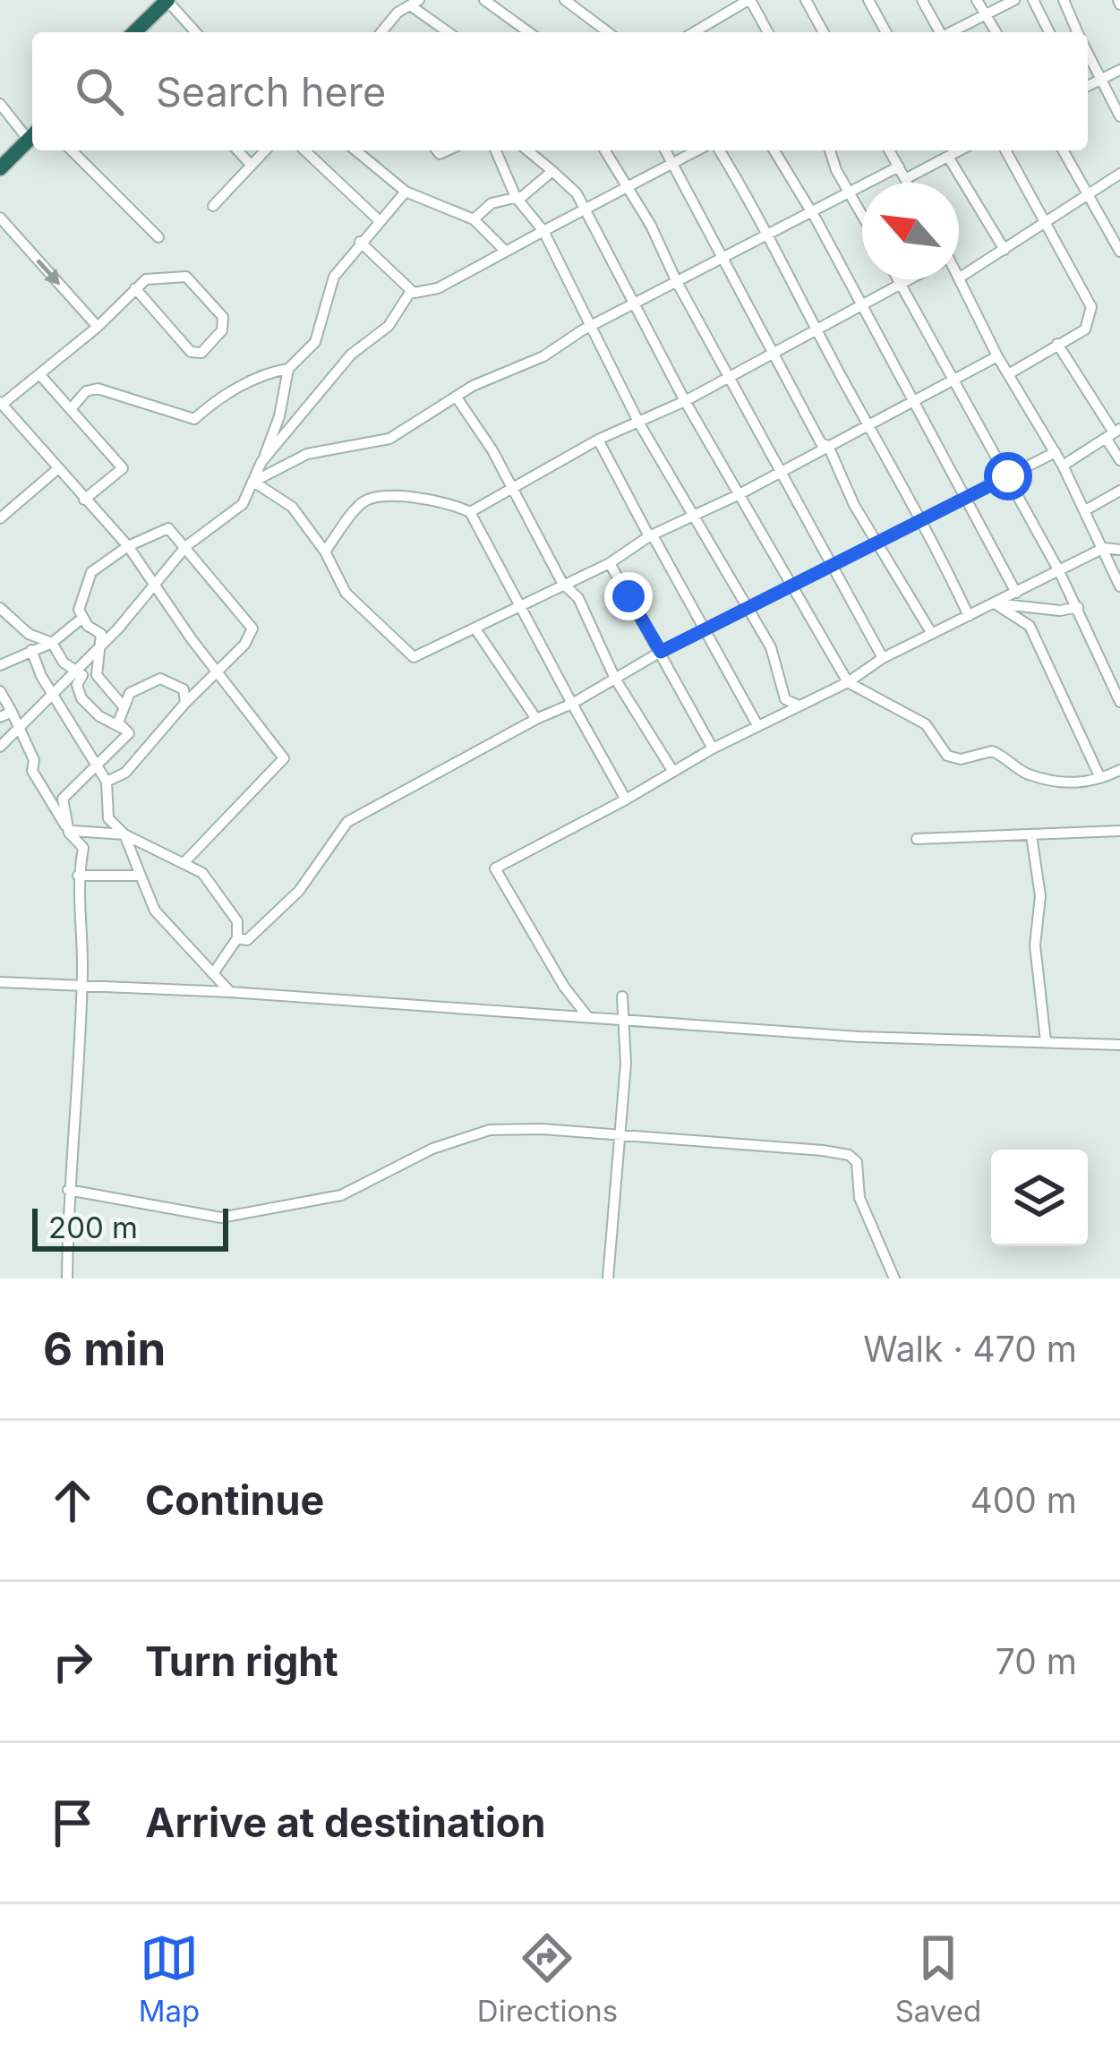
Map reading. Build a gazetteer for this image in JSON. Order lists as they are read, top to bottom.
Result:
{
  "scale_bar": "200 m",
  "north": "top left",
  "page": {
    "search": "Search here",
    "scale": "200 m",
    "heading": ["6 min", "Walk · 470 m"],
    "list": [
      ["Continue", "400 m"],
      ["Turn right", "70 m"],
      "Arrive at destination"
    ],
    "nav": ["Map", "Directions", "Saved"]
  }
}
